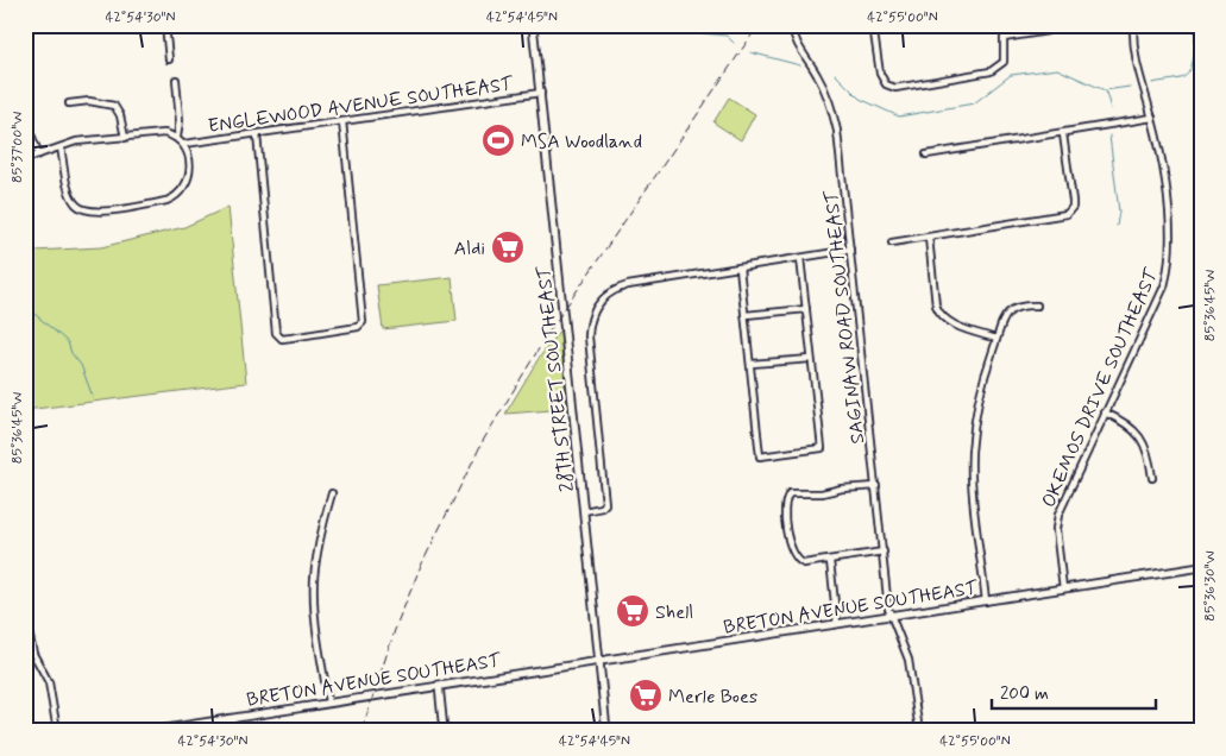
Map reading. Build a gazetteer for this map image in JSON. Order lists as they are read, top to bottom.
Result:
{
  "streets": {
    "main road": ["28TH STREET SOUTHEAST", "BRETON AVENUE SOUTHEAST"],
    "street": ["ENGLEWOOD AVENUE SOUTHEAST", "SAGINAW ROAD SOUTHEAST", "OKEMOS DRIVE SOUTHEAST"]
  },
  "crossings": [
    ["ENGLEWOOD AVENUE SOUTHEAST", "28TH STREET SOUTHEAST"],
    ["SAGINAW ROAD SOUTHEAST", "BRETON AVENUE SOUTHEAST"],
    ["28TH STREET SOUTHEAST", "BRETON AVENUE SOUTHEAST"],
    ["OKEMOS DRIVE SOUTHEAST", "BRETON AVENUE SOUTHEAST"]
  ],
  "places": {
    "sports": ["MSA Woodland"],
    "supermarket": ["Aldi", "Shell", "Merle Boes"]
  },
  "scale_bar": "200 m",
  "coordinates": [
    "42°54'30\"N",
    "42°54'45\"N",
    "42°55'00\"N",
    "85°37'00\"W",
    "85°36'45\"W",
    "85°36'30\"W"
  ]
}
